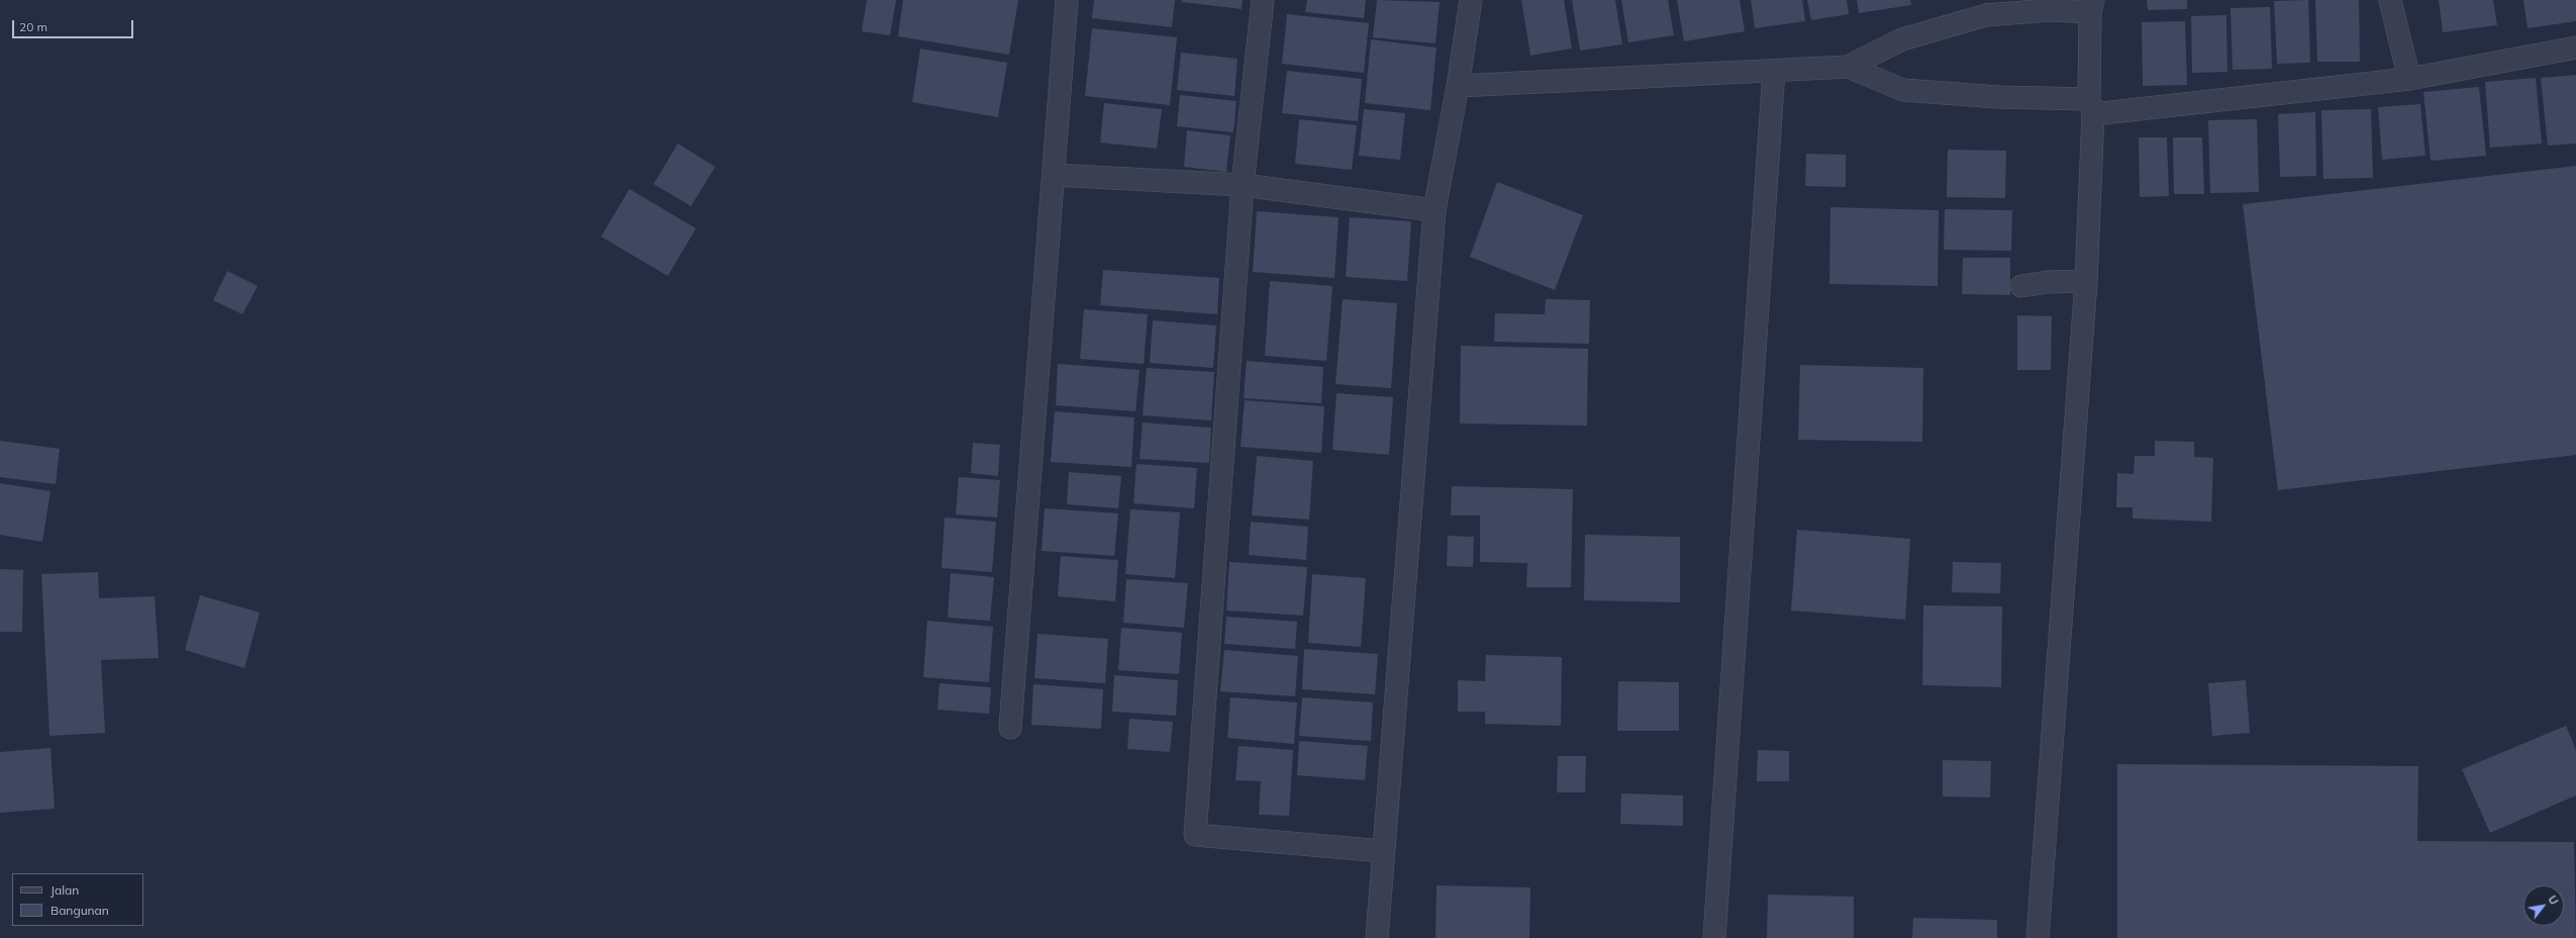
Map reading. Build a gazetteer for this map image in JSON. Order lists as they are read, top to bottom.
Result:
{
  "legend": ["Jalan", "Bangunan"],
  "scale_bar": "20 m",
  "north": "top right"
}
